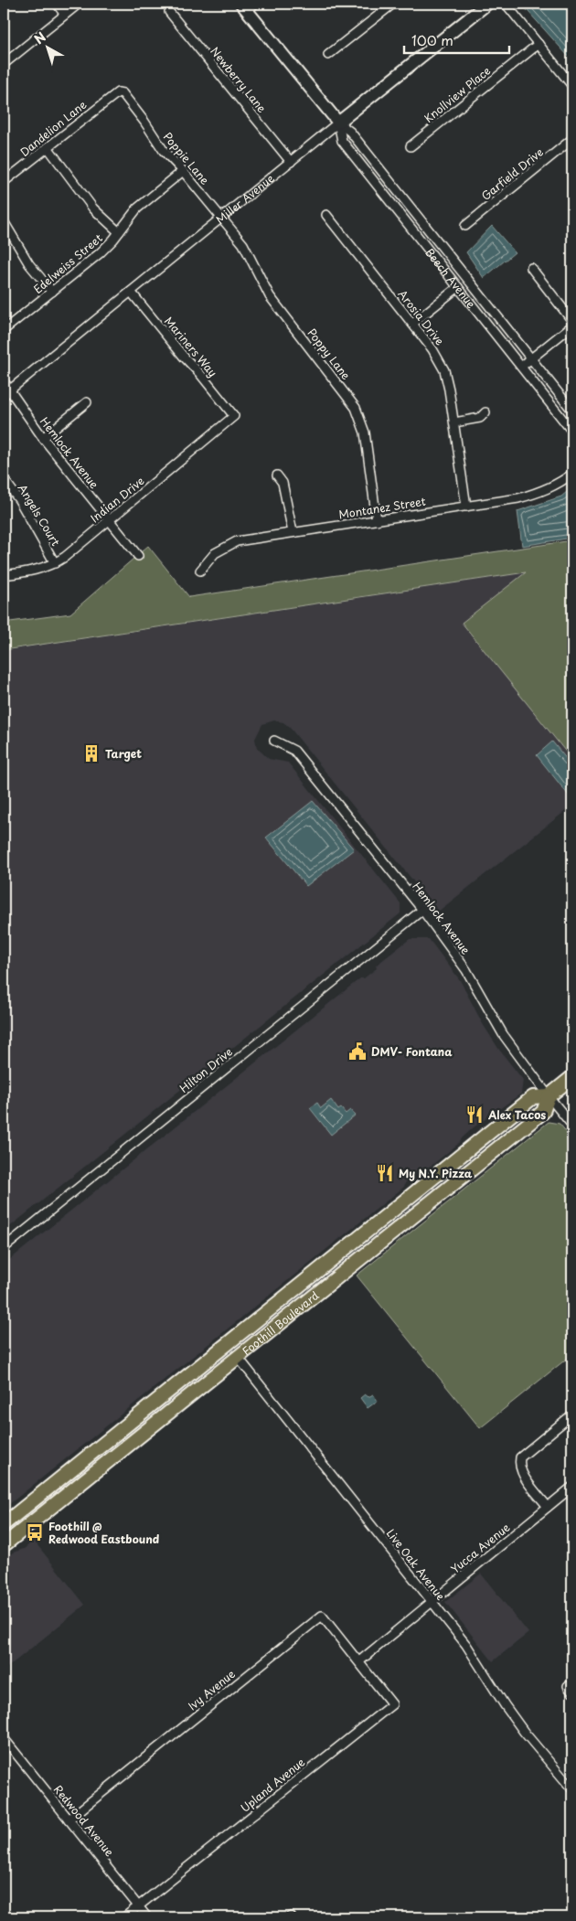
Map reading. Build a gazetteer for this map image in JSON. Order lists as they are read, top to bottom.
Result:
{
  "streets": {
    "main road": ["Foothill Boulevard"],
    "street": [
      "Newberry Lane",
      "Knollview Place",
      "Dandelion Lane",
      "Poppie Lane",
      "Garfield Drive",
      "Miller Avenue",
      "Edelweiss Street",
      "Beech Avenue",
      "Arosia Drive",
      "Mariners Way",
      "Poppy Lane",
      "Hemlock Avenue",
      "Indian Drive",
      "Montanez Street",
      "Angels Court",
      "Hilton Drive",
      "Yucca Avenue",
      "Live Oak Avenue",
      "Ivy Avenue",
      "Upland Avenue",
      "Redwood Avenue"
    ]
  },
  "crossings": [
    ["Newberry Lane", "Miller Avenue"],
    ["Dandelion Lane", "Poppie Lane"],
    ["Poppie Lane", "Miller Avenue"],
    ["Poppie Lane", "Edelweiss Street"],
    ["Poppie Lane", "Poppy Lane"],
    ["Miller Avenue", "Beech Avenue"],
    ["Miller Avenue", "Mariners Way"],
    ["Miller Avenue", "Poppy Lane"],
    ["Miller Avenue", "Hemlock Avenue"],
    ["Arosia Drive", "Montanez Street"],
    ["Mariners Way", "Indian Drive"],
    ["Poppy Lane", "Montanez Street"],
    ["Hemlock Avenue", "Indian Drive"],
    ["Hemlock Avenue", "Hilton Drive"],
    ["Hemlock Avenue", "Foothill Boulevard"],
    ["Indian Drive", "Angels Court"],
    ["Foothill Boulevard", "Live Oak Avenue"],
    ["Yucca Avenue", "Live Oak Avenue"],
    ["Yucca Avenue", "Ivy Avenue"],
    ["Yucca Avenue", "Upland Avenue"],
    ["Ivy Avenue", "Upland Avenue"],
    ["Ivy Avenue", "Redwood Avenue"],
    ["Upland Avenue", "Redwood Avenue"]
  ],
  "places": {
    "building": ["Target"],
    "public building": ["DMV- Fontana"],
    "restaurant": ["Alex Tacos", "My N.Y. Pizza"],
    "bus stop": ["Foothill @ Redwood Eastbound"]
  },
  "scale_bar": "100 m",
  "north": "top left"
}
